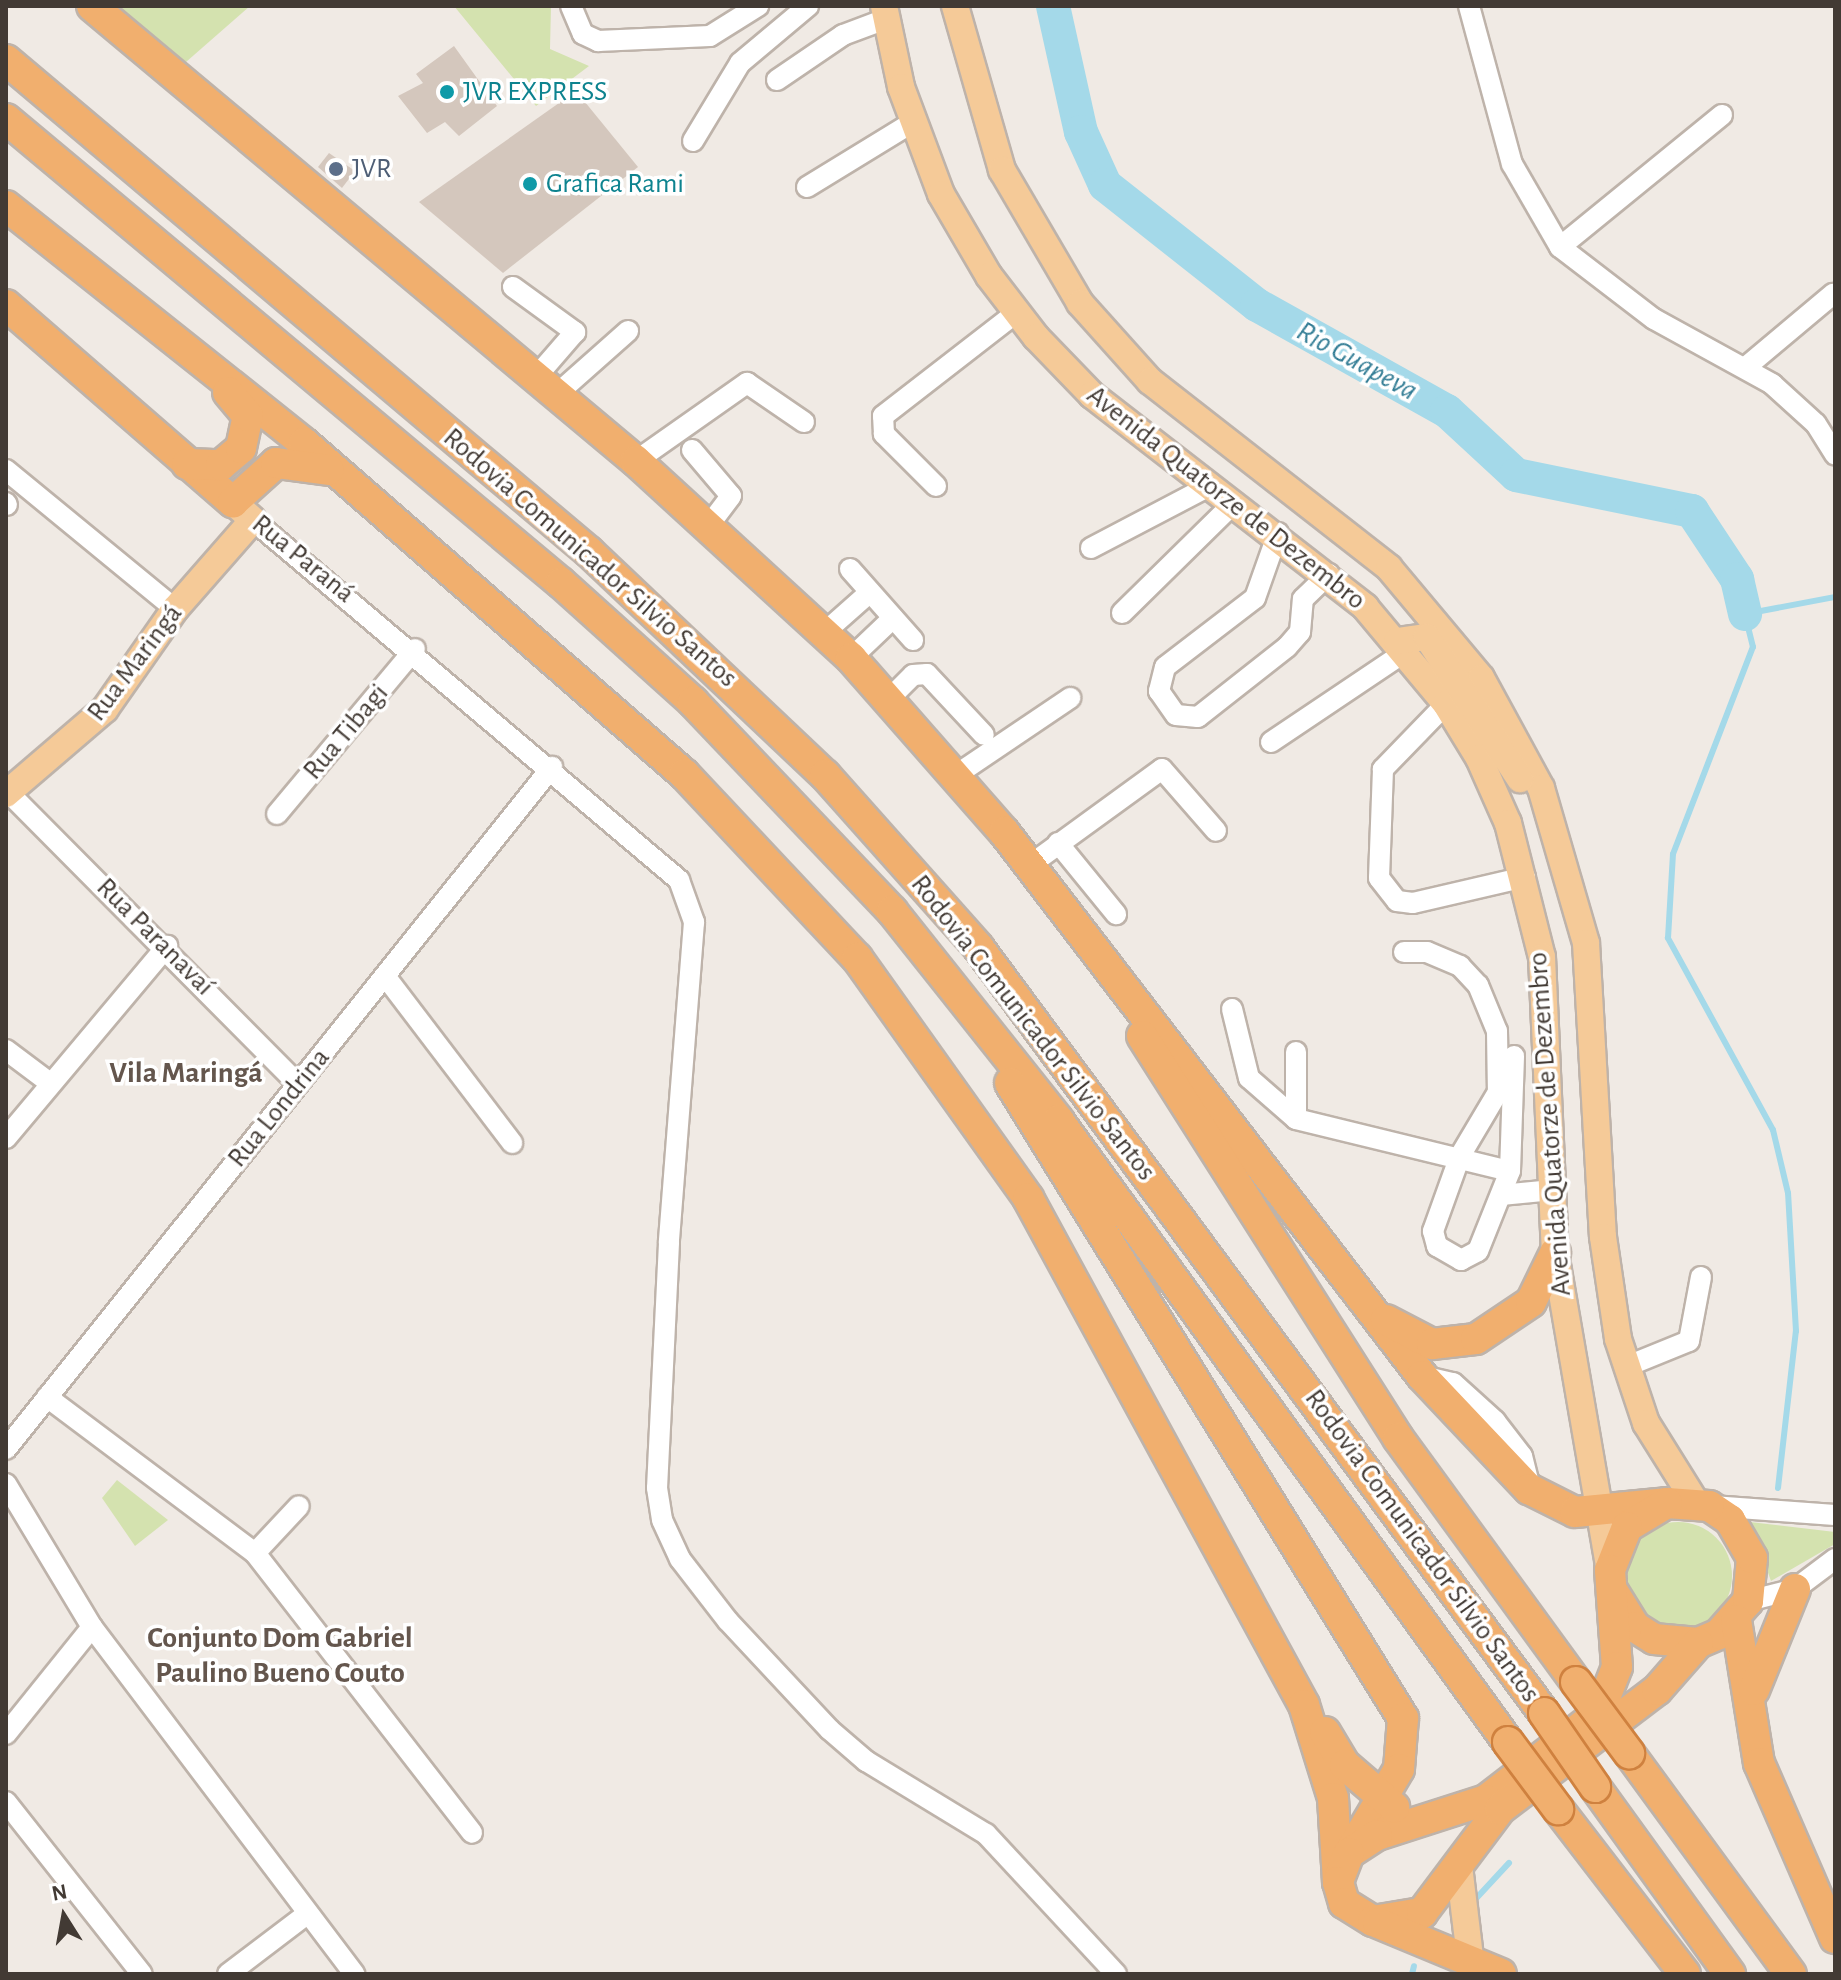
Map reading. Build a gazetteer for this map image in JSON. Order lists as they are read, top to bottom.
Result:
{
  "streets": {
    "highway": ["Rodovia Comunicador Silvio Santos", "Rua Paraná"],
    "main road": ["Avenida Quatorze de Dezembro", "Rua Maringá"],
    "street": ["Rua Tibagi", "Rua Paranavaí", "Rua Londrina"]
  },
  "crossings": [
    ["Rua Paraná", "Rua Maringá"],
    ["Rua Paraná", "Rua Tibagi"],
    ["Rua Paraná", "Rua Londrina"],
    ["Rua Maringá", "Rua Paranavaí"],
    ["Rua Paranavaí", "Rua Londrina"]
  ],
  "districts": ["Vila Maringá", "Conjunto Dom Gabriel Paulino Bueno Couto"],
  "water": ["Rio Guapeva"],
  "places": ["JVR EXPRESS", "JVR", "Grafica Rami"],
  "north": "top"
}
